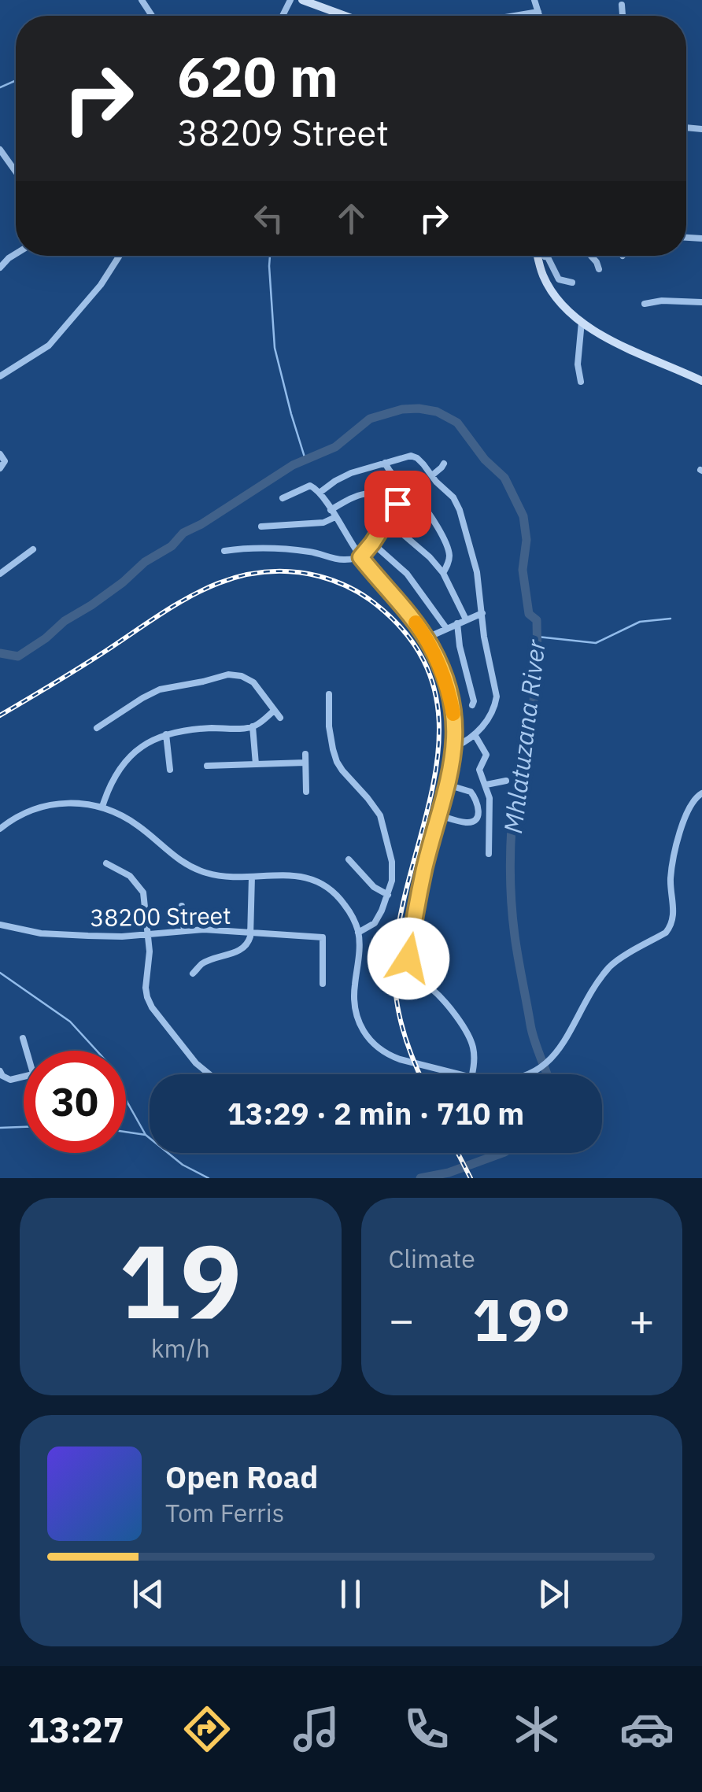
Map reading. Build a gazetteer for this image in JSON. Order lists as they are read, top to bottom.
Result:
{
  "streets": {
    "street": ["38200 Street"]
  },
  "water": ["Mhlatuzana River"],
  "page": {
    "turn": ["620 m", "38209 Street"],
    "limit": "30",
    "trip": "13:29 · 2 min · 710 m",
    "tile": [
      ["19", "km/h"],
      "Climate"
    ],
    "heat": ["−", "19°", "+"],
    "song": ["Open Road", "Tom Ferris"],
    "tabs": "13:27"
  }
}
